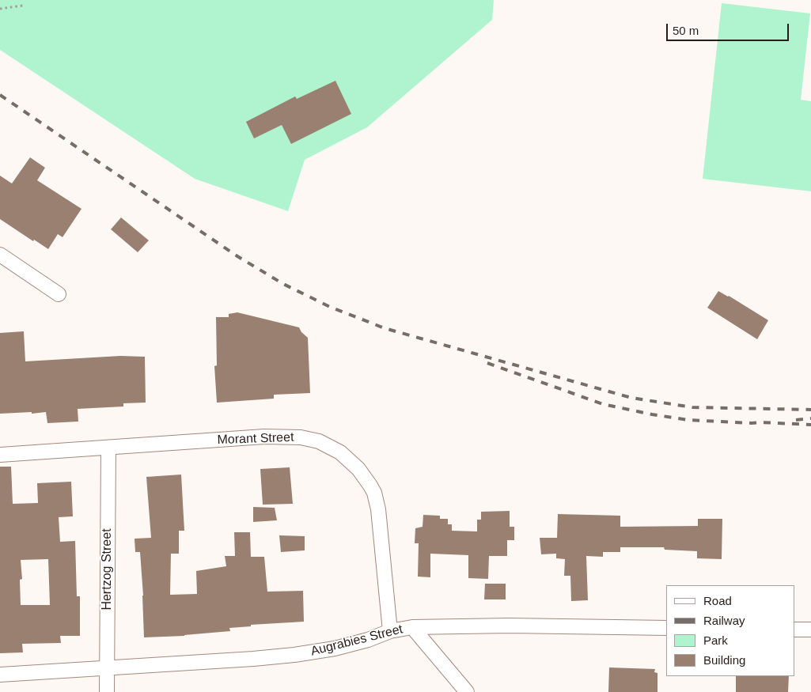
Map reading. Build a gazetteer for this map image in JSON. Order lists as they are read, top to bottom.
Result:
{
  "streets": {
    "street": ["Morant Street", "Hertzog Street", "Augrabies Street"]
  },
  "crossings": [
    ["Morant Street", "Hertzog Street"],
    ["Morant Street", "Augrabies Street"],
    ["Hertzog Street", "Augrabies Street"]
  ],
  "legend": [
    "Road",
    "Railway",
    "Park",
    "Building"
  ],
  "scale_bar": "50 m"
}
